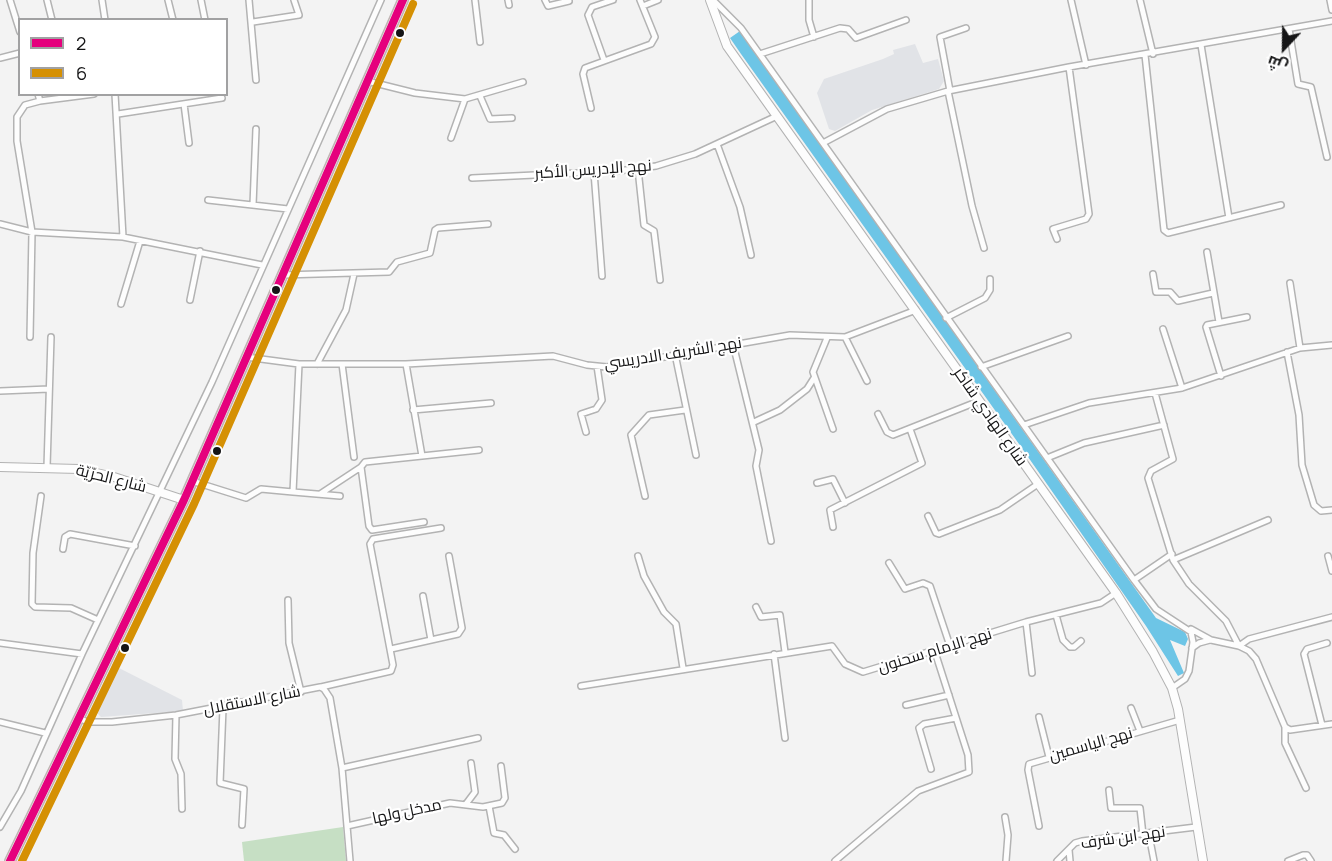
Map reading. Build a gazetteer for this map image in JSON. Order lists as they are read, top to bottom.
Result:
{
  "streets": {
    "main road": ["شارع الهادي شاكر", "شارع الحرّيّة"],
    "street": [
      "نهج الإدريس الأكبر",
      "نهج الشريف الادريسي",
      "نهج الإمام سحنون",
      "شارع الاستقلال",
      "نهج الياسمين",
      "مدخل ولها",
      "نهج ابن شرف"
    ]
  },
  "crossings": [
    ["نهج الإدريس الأكبر", "شارع الهادي شاكر"],
    ["نهج الشريف الادريسي", "شارع الهادي شاكر"],
    ["شارع الهادي شاكر", "نهج الإمام سحنون"],
    ["شارع الهادي شاكر", "نهج الياسمين"],
    ["شارع الهادي شاكر", "نهج ابن شرف"],
    ["شارع الاستقلال", "مدخل ولها"]
  ],
  "lines": ["transit line 2", "transit line 6"],
  "legend": ["2", "6"],
  "north": "bottom"
}
